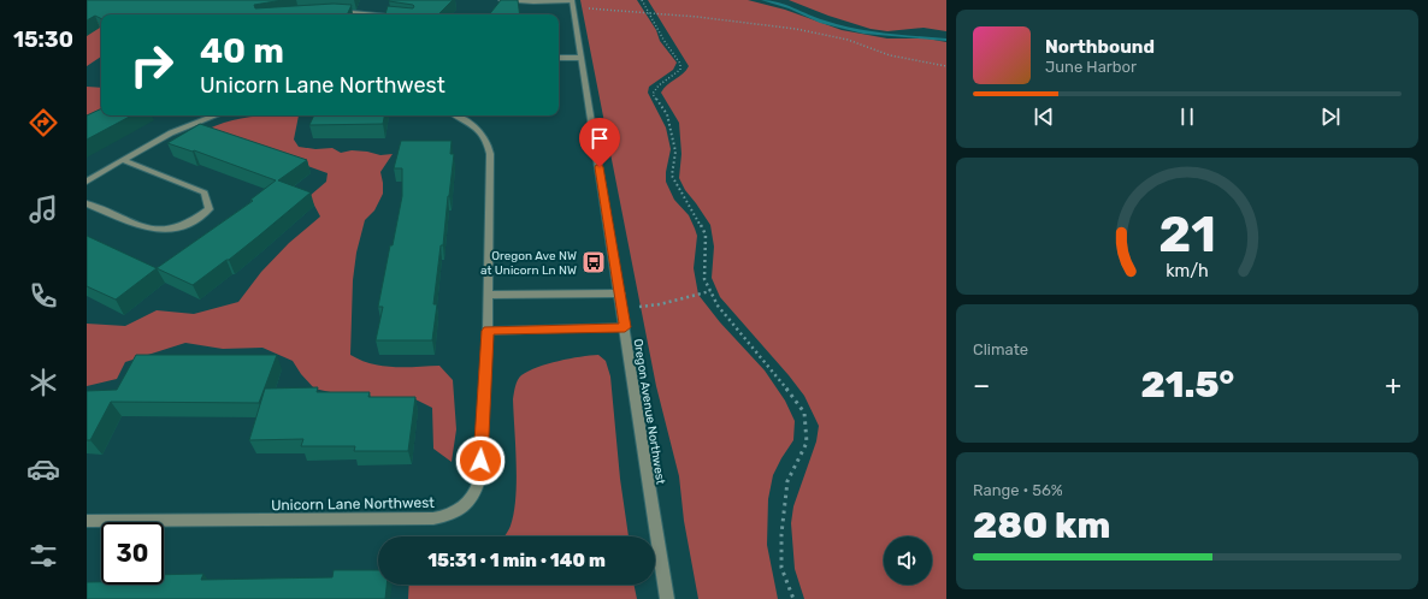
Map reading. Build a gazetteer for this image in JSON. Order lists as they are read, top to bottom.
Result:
{
  "streets": {
    "street": ["Oregon Avenue Northwest", "Unicorn Lane Northwest"]
  },
  "places": {
    "bus stop": ["Oregon Ave NW at Unicorn Ln NW"]
  },
  "page": {
    "tabs": "15:30",
    "turn": ["40 m", "Unicorn Lane Northwest"],
    "song": ["Northbound", "June Harbor"],
    "tile": [
      "Climate",
      ["Range · 56%", "280 km"]
    ],
    "heat": ["−", "21.5°", "+"],
    "limit": "30",
    "trip": "15:31 · 1 min · 140 m",
    "gauge": ["21", "km/h"]
  }
}
